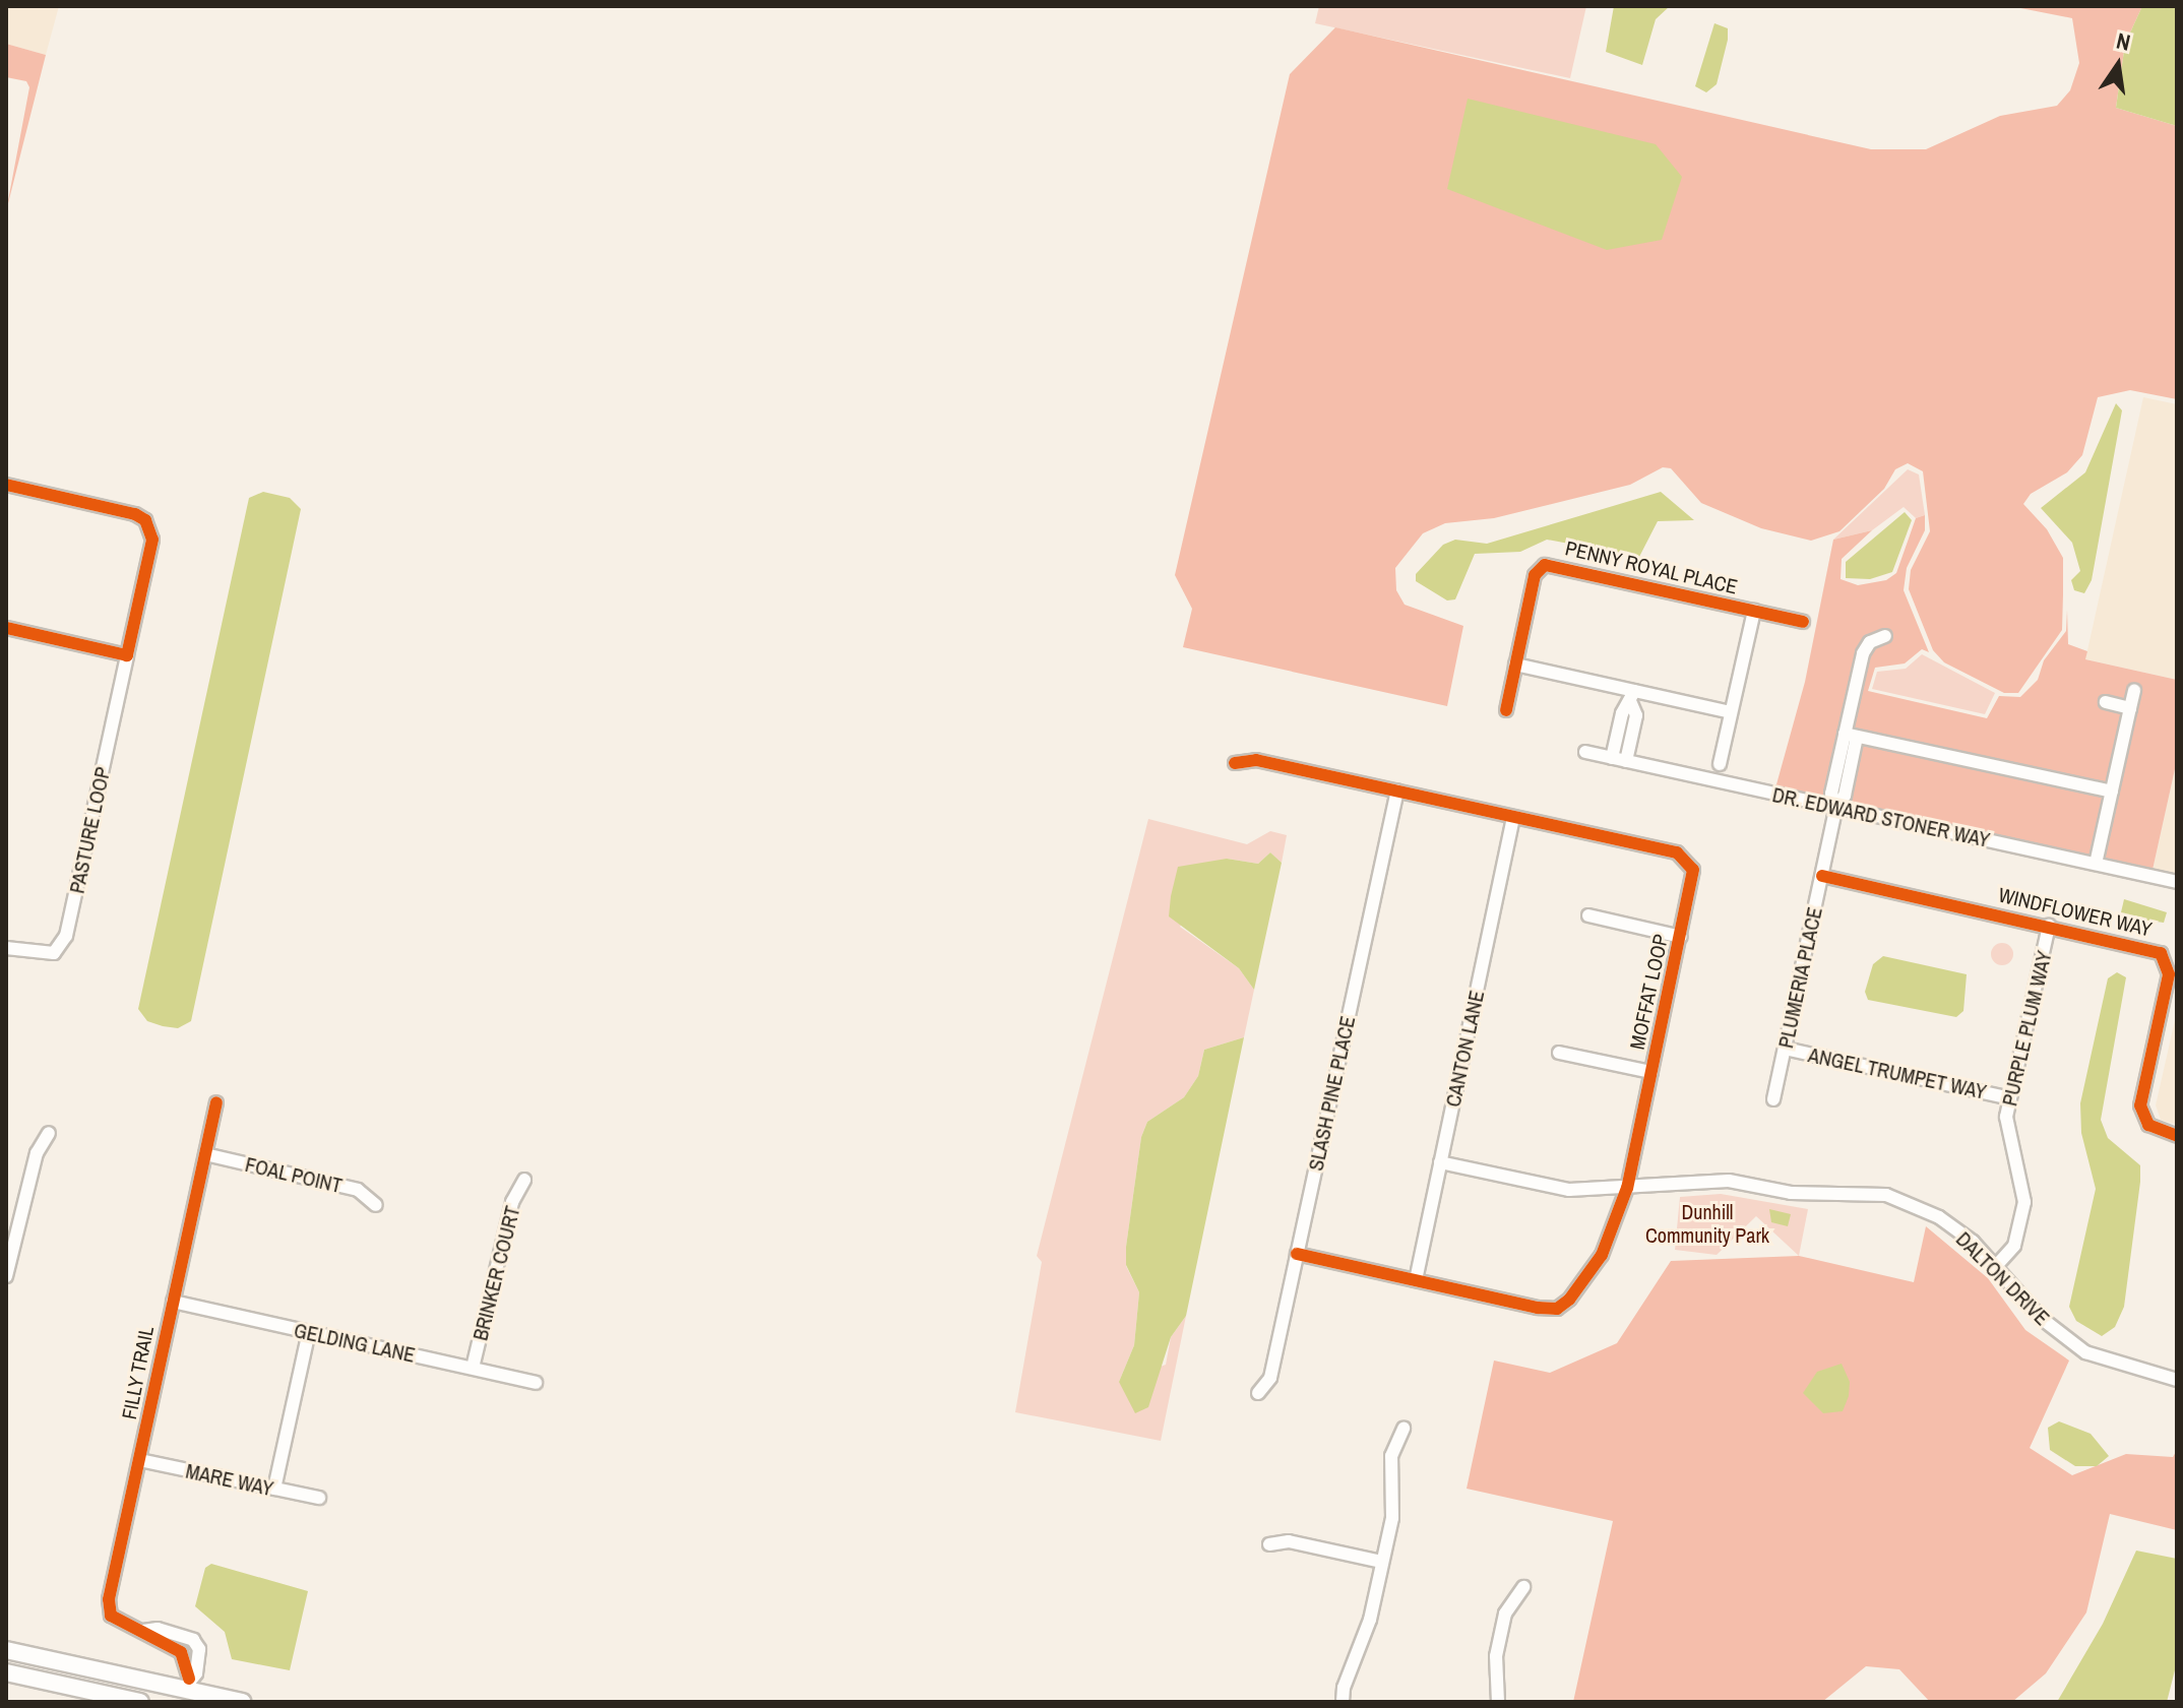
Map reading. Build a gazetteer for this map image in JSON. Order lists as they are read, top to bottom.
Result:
{
  "streets": {
    "street": [
      "PENNY ROYAL PLACE",
      "DR. EDWARD STONER WAY",
      "PASTURE LOOP",
      "WINDFLOWER WAY",
      "PLUMERIA PLACE",
      "MOFFAT LOOP",
      "PURPLE PLUM WAY",
      "CANTON LANE",
      "ANGEL TRUMPET WAY",
      "SLASH PINE PLACE",
      "FOAL POINT",
      "BRINKER COURT",
      "DALTON DRIVE",
      "GELDING LANE",
      "FILLY TRAIL",
      "MARE WAY"
    ]
  },
  "crossings": [
    ["DR. EDWARD STONER WAY", "PLUMERIA PLACE"],
    ["WINDFLOWER WAY", "PLUMERIA PLACE"],
    ["WINDFLOWER WAY", "PURPLE PLUM WAY"],
    ["PLUMERIA PLACE", "ANGEL TRUMPET WAY"],
    ["MOFFAT LOOP", "CANTON LANE"],
    ["MOFFAT LOOP", "SLASH PINE PLACE"],
    ["MOFFAT LOOP", "DALTON DRIVE"],
    ["PURPLE PLUM WAY", "ANGEL TRUMPET WAY"],
    ["PURPLE PLUM WAY", "DALTON DRIVE"],
    ["CANTON LANE", "DALTON DRIVE"],
    ["FOAL POINT", "FILLY TRAIL"],
    ["BRINKER COURT", "GELDING LANE"],
    ["GELDING LANE", "FILLY TRAIL"],
    ["FILLY TRAIL", "MARE WAY"]
  ],
  "parks": ["Dunhill Community Park"],
  "north": "top"
}
